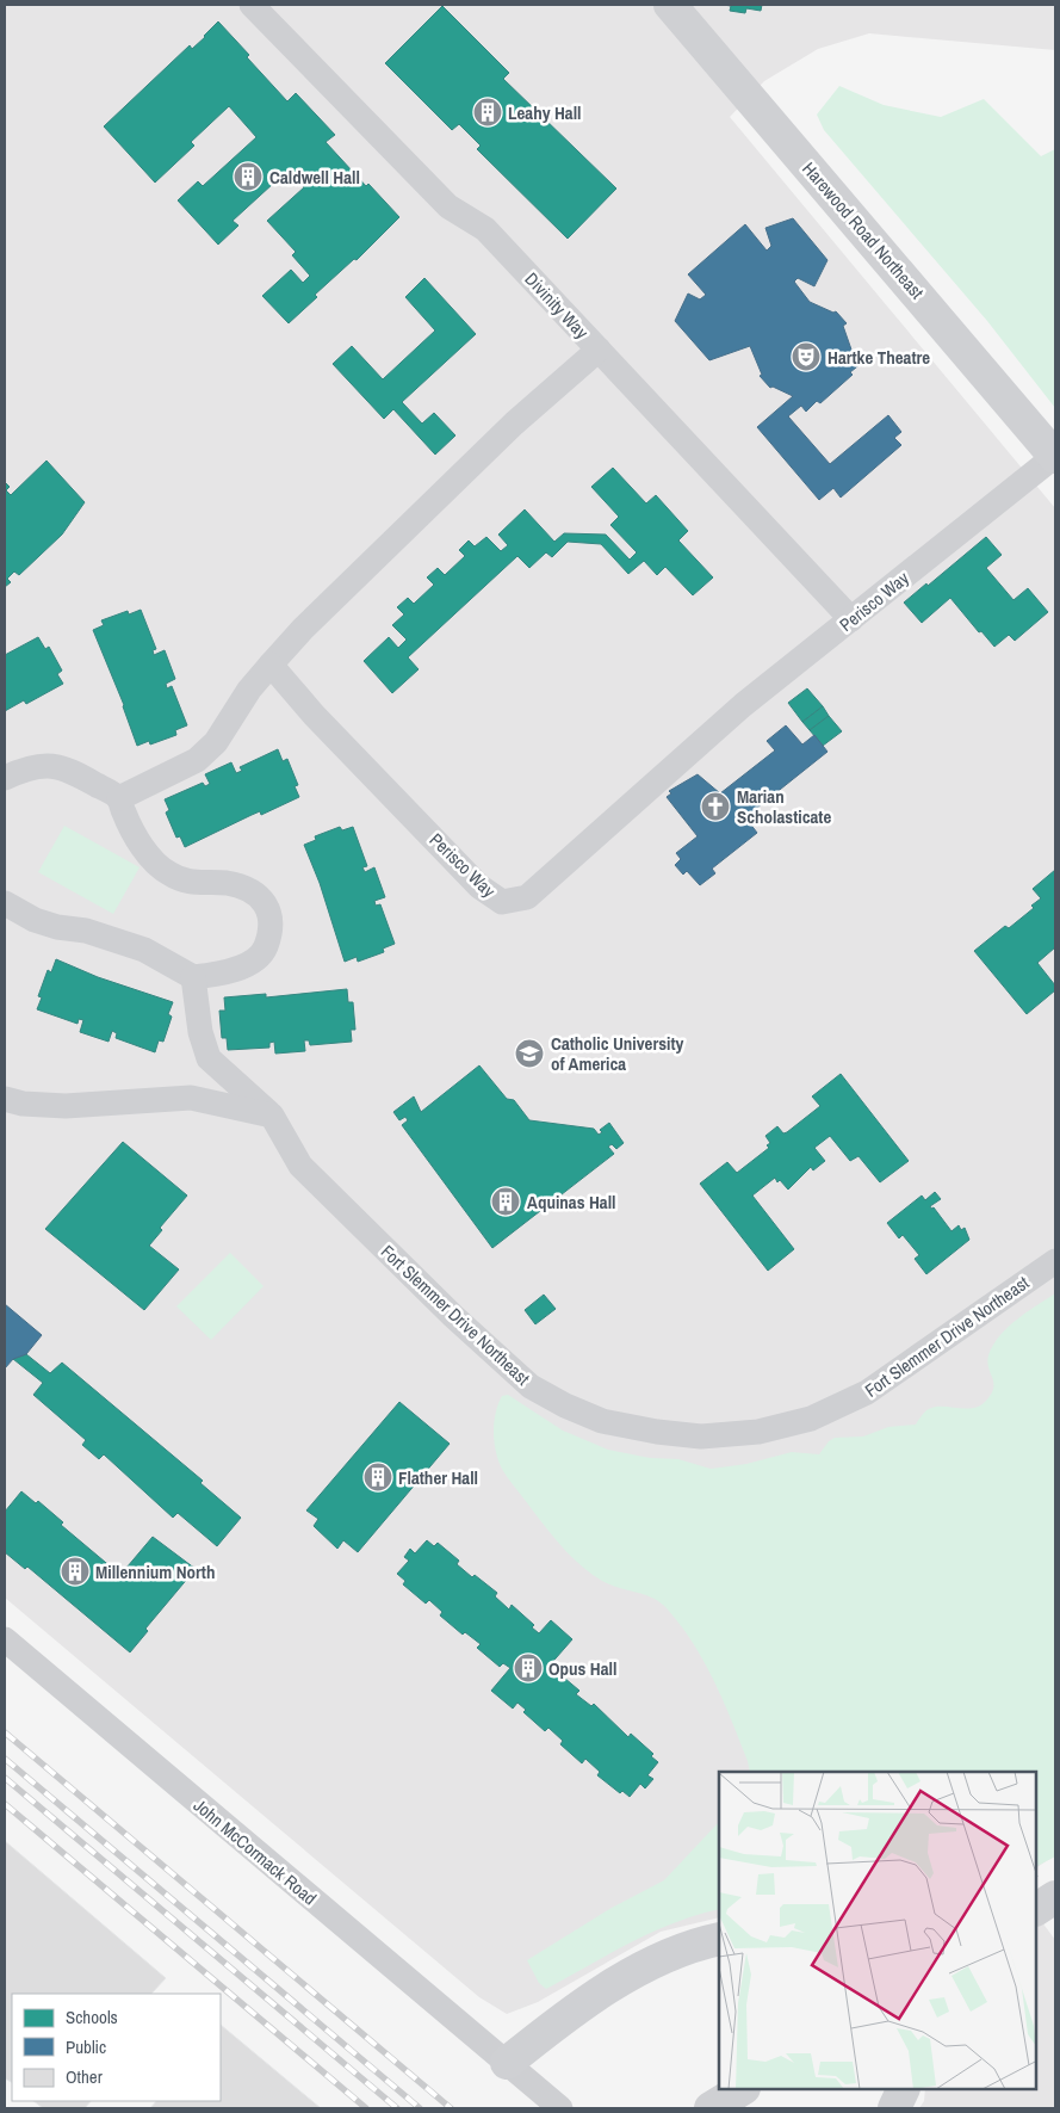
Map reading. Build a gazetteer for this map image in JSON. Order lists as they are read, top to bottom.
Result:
{
  "streets": {
    "street": [
      "Harewood Road Northeast",
      "Divinity Way",
      "Perisco Way",
      "Fort Slemmer Drive Northeast",
      "John McCormack Road"
    ]
  },
  "crossings": [
    ["Harewood Road Northeast", "Perisco Way"],
    ["Divinity Way", "Perisco Way"]
  ],
  "places": {
    "building": [
      "Leahy Hall",
      "Caldwell Hall",
      "Aquinas Hall",
      "Flather Hall",
      "Millennium North",
      "Opus Hall"
    ],
    "theatre": ["Hartke Theatre"],
    "church": ["Marian Scholasticate"],
    "school or university": ["Catholic University of America"]
  },
  "legend": ["Schools", "Public", "Other"]
}
